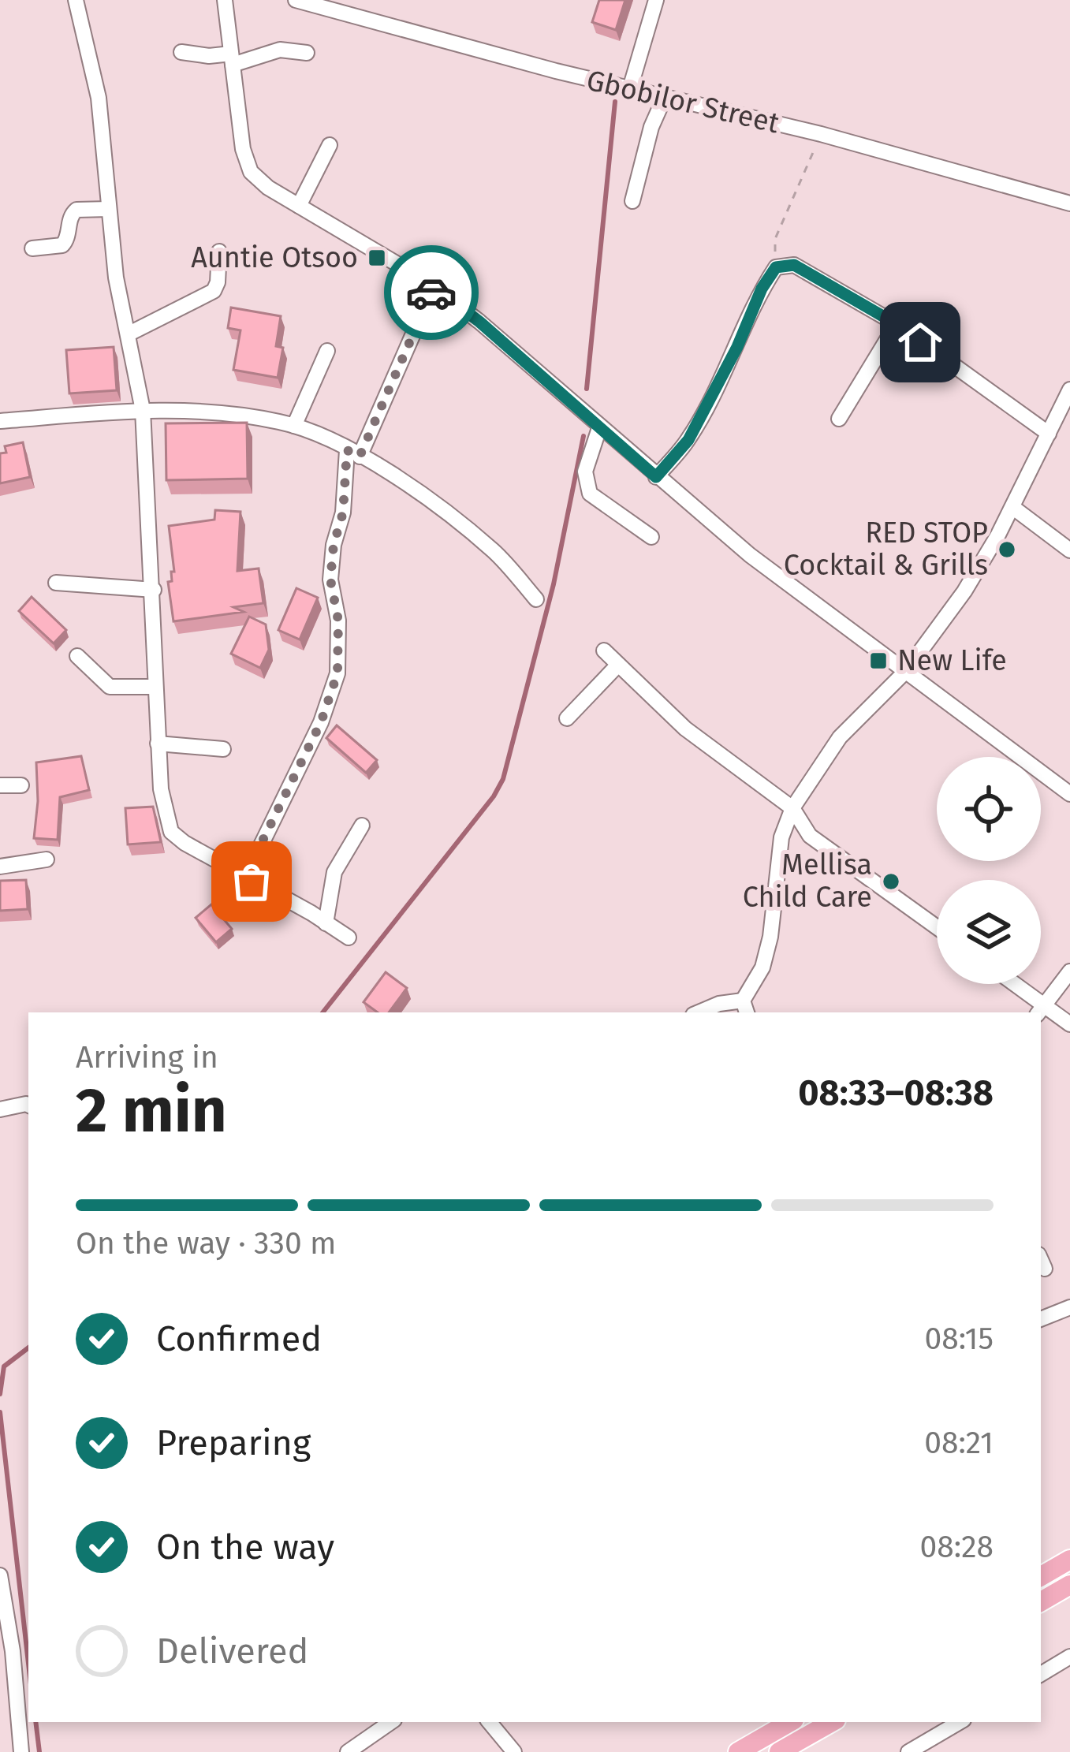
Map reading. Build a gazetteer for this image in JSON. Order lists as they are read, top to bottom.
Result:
{
  "streets": {
    "street": ["Gbobilor Street"]
  },
  "places": {
    "transit": ["Auntie Otsoo", "New Life"],
    "other": ["RED STOP Cocktail & Grills", "Mellisa Child Care"]
  },
  "page": {
    "heading": ["2 min", "Arriving in", "08:33–08:38"],
    "bar": "On the way · 330 m",
    "list": [
      ["Confirmed", "08:15"],
      ["Preparing", "08:21"],
      ["On the way", "08:28"],
      "Delivered"
    ]
  }
}
